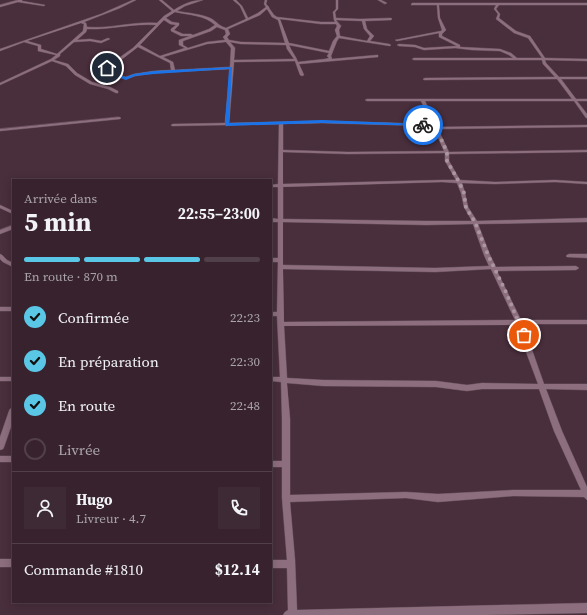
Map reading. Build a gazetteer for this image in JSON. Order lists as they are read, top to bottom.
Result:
{
  "page": {
    "heading": ["5 min", "Arrivée dans", "22:55–23:00"],
    "panel": [
      "Hugo",
      "Livreur · 4.7",
      "Commande #1810",
      "$12.14"
    ],
    "bar": "En route · 870 m",
    "list": [
      ["Confirmée", "22:23"],
      ["En préparation", "22:30"],
      ["En route", "22:48"],
      "Livrée"
    ]
  }
}
